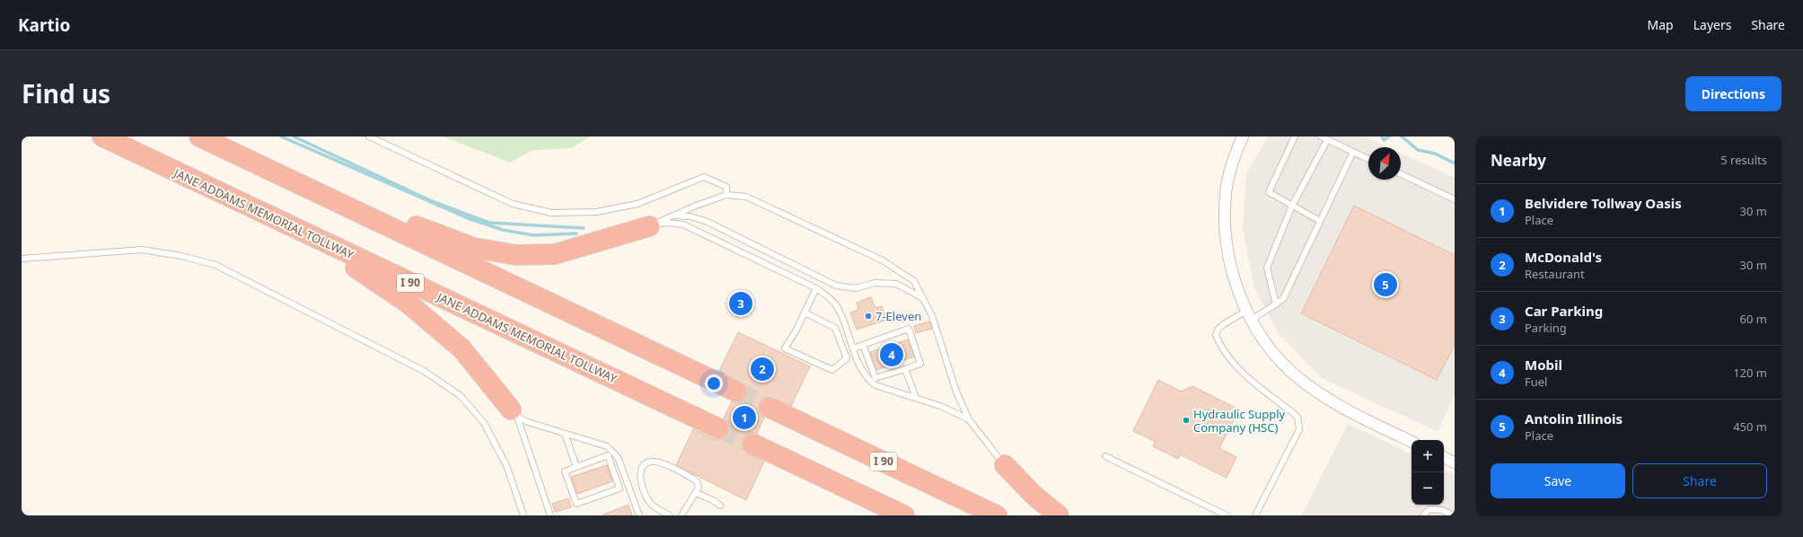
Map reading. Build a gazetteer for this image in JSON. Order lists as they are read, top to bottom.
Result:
{
  "streets": {
    "highway": ["JANE ADDAMS MEMORIAL TOLLWAY", "I 90"]
  },
  "places": ["7-Eleven", "Hydraulic Supply Company (HSC)"],
  "north": "top right",
  "page": {
    "header": "Kartio",
    "nav": ["Map", "Layers", "Share"],
    "title": "Find us",
    "buttons": [
      "Directions",
      ["Save", "Share"]
    ],
    "heading": ["Nearby", "5 results"],
    "list": [
      {
        "mark": "1",
        "name": "Belvidere Tollway Oasis",
        "note": "Place",
        "value": "30 m"
      },
      {
        "mark": "2",
        "name": "McDonald's",
        "note": "Restaurant",
        "value": "30 m"
      },
      {
        "mark": "3",
        "name": "Car Parking",
        "note": "Parking",
        "value": "60 m"
      },
      {
        "mark": "4",
        "name": "Mobil",
        "note": "Fuel",
        "value": "120 m"
      },
      {
        "mark": "5",
        "name": "Antolin Illinois",
        "note": "Place",
        "value": "450 m"
      }
    ],
    "pins": [
      "5",
      "3",
      "4",
      "2",
      "1"
    ],
    "map_buttons": ["+", "−"]
  }
}
